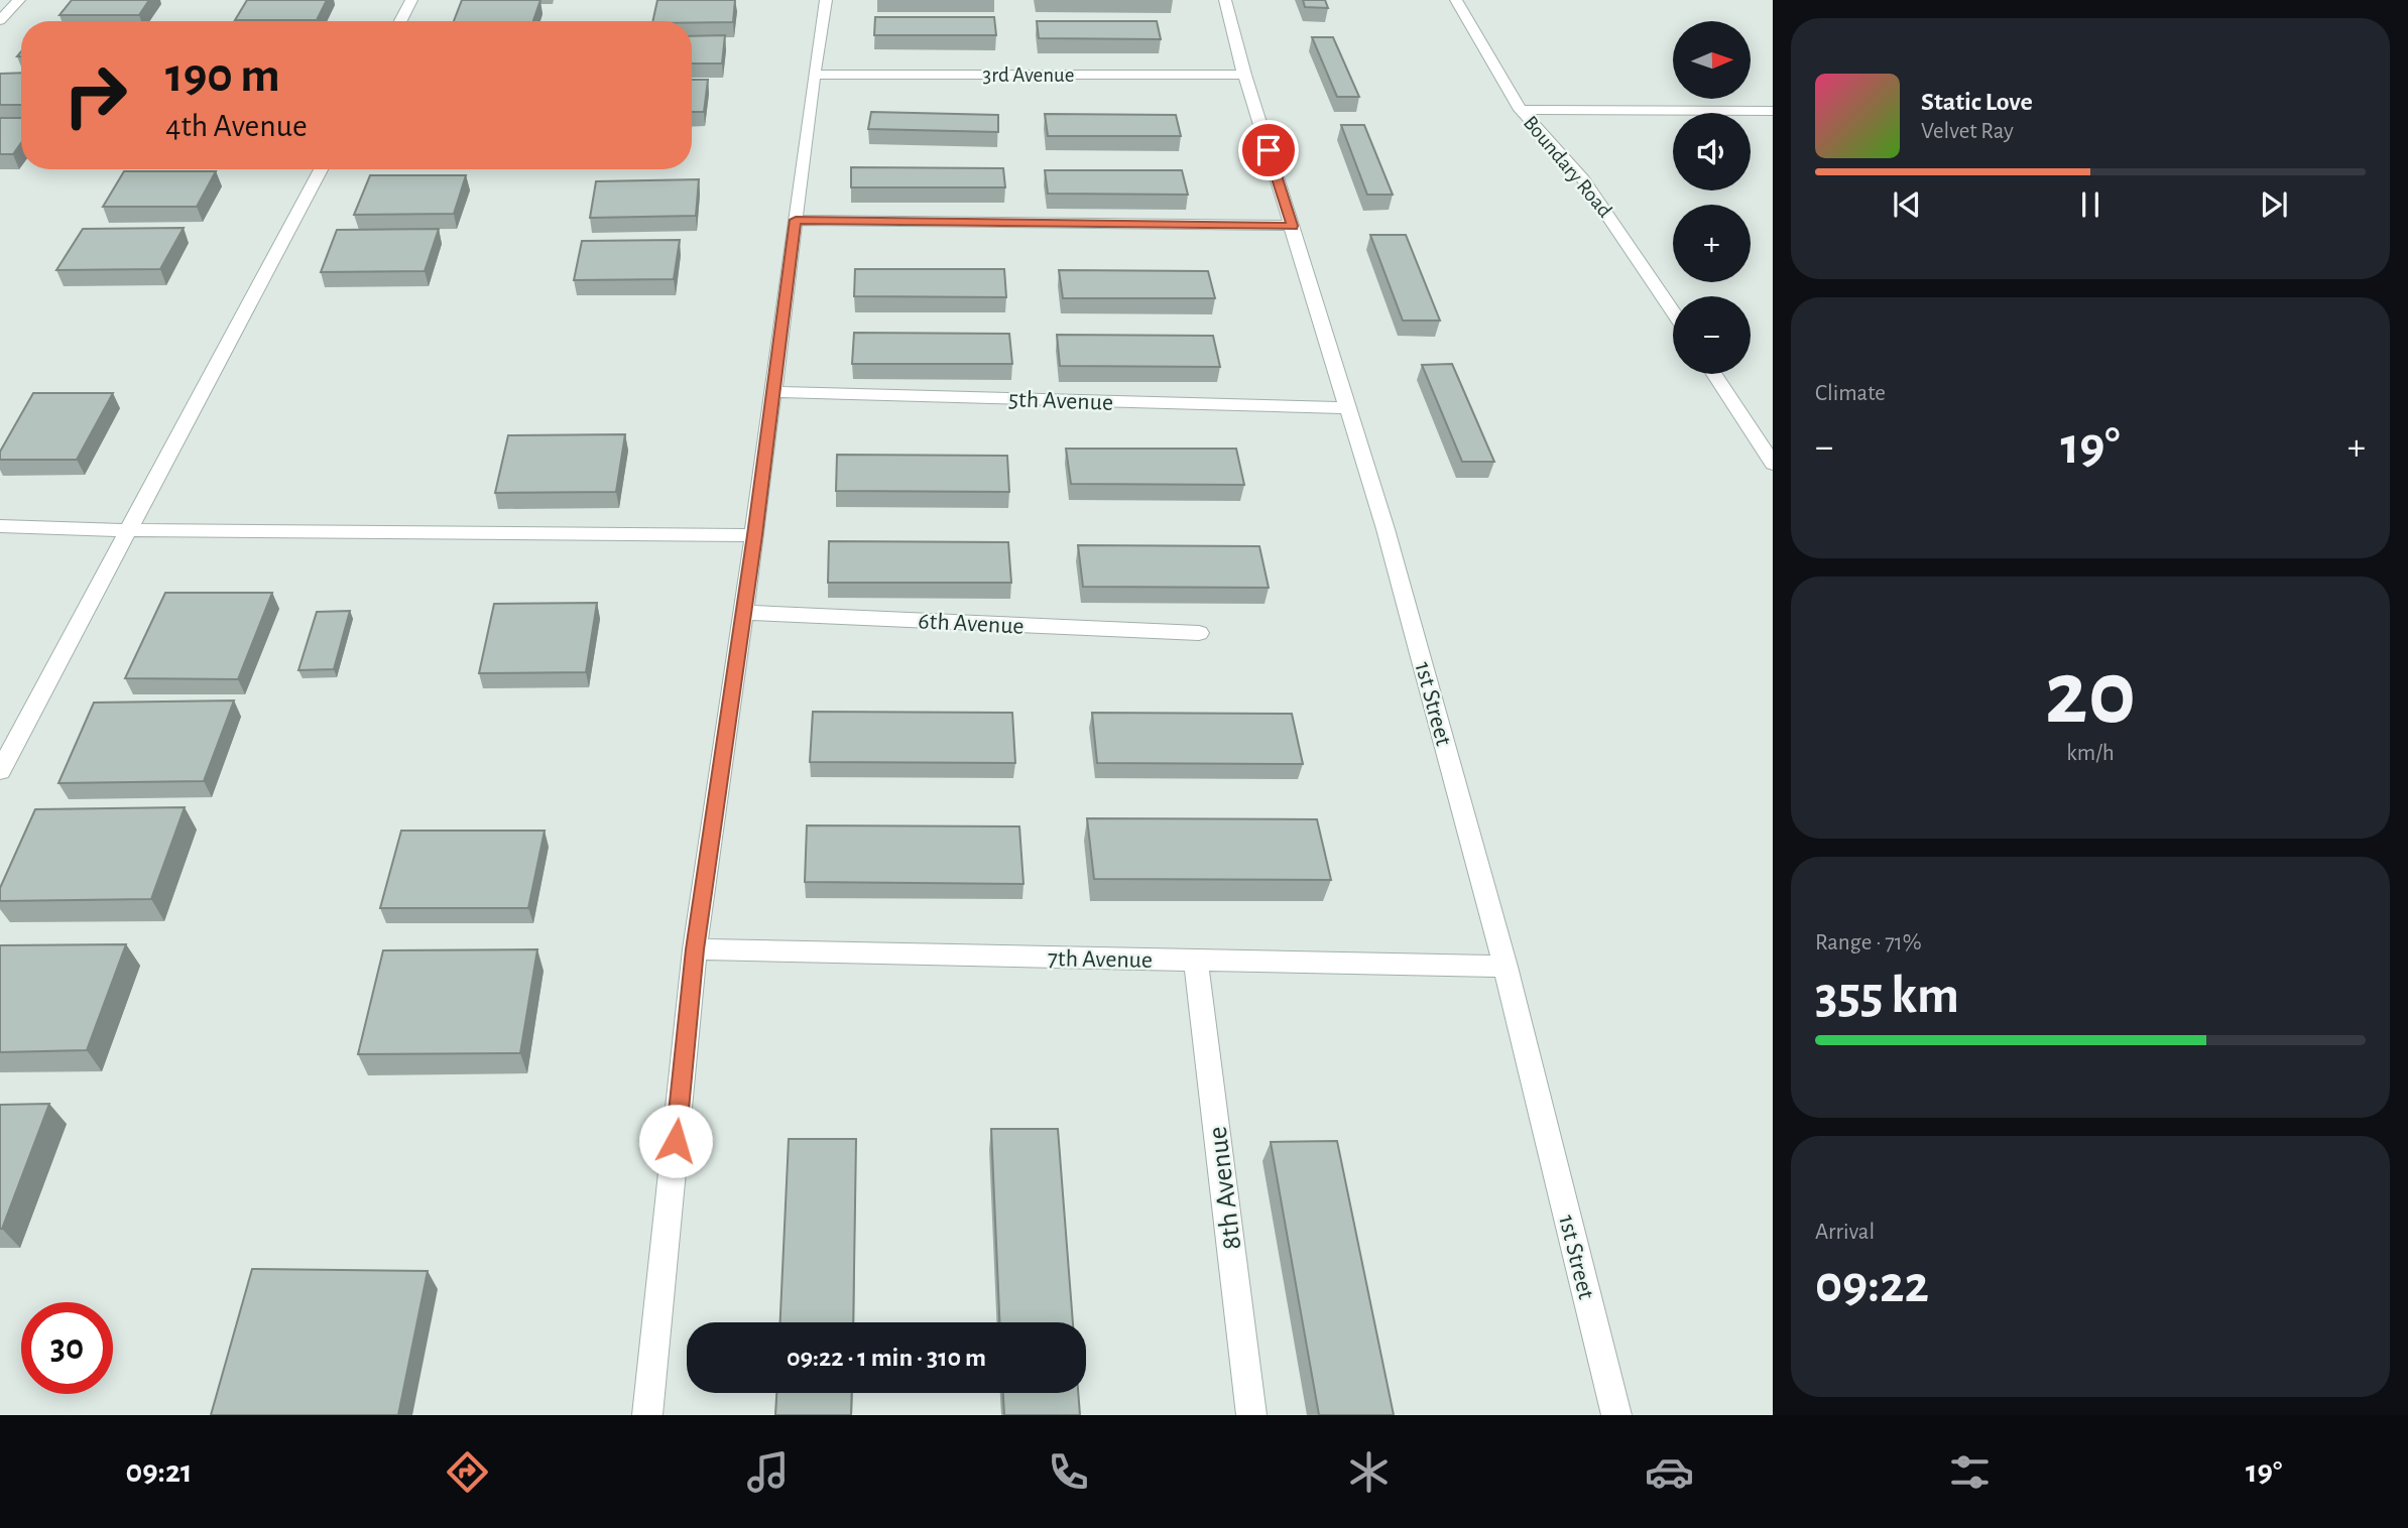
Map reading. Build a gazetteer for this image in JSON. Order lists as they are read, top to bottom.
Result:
{
  "streets": {
    "street": [
      "3rd Avenue",
      "Boundary Road",
      "5th Avenue",
      "6th Avenue",
      "1st Street",
      "7th Avenue",
      "8th Avenue"
    ]
  },
  "crossings": [
    ["3rd Avenue", "1st Street"],
    ["5th Avenue", "1st Street"],
    ["1st Street", "7th Avenue"],
    ["7th Avenue", "8th Avenue"]
  ],
  "north": "right",
  "page": {
    "map_buttons": ["+", "−"],
    "turn": ["190 m", "4th Avenue"],
    "song": ["Static Love", "Velvet Ray"],
    "tile": [
      "Climate",
      ["20", "km/h"],
      ["Range · 71%", "355 km"],
      ["Arrival", "09:22"]
    ],
    "heat": ["−", "19°", "+"],
    "limit": "30",
    "trip": "09:22 · 1 min · 310 m",
    "tabs": ["09:21", "19°"]
  }
}
